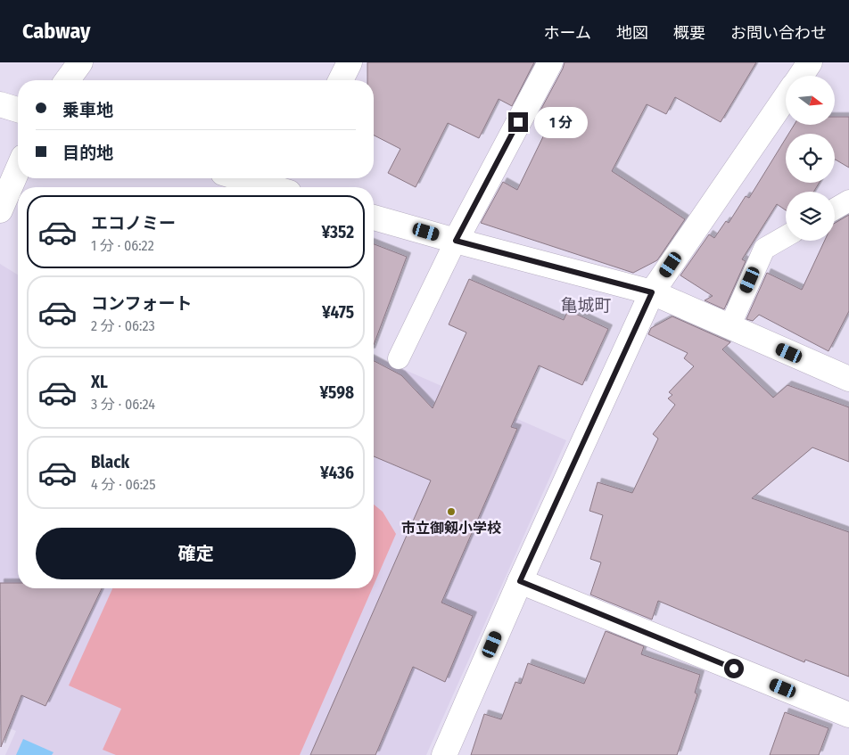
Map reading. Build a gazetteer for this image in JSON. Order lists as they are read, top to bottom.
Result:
{
  "districts": ["亀城町"],
  "places": ["市立御剱小学校"],
  "north": "right",
  "page": {
    "header": "Cabway",
    "nav": [
      "ホーム",
      "地図",
      "概要",
      "お問い合わせ"
    ],
    "banner": ["乗車地", "目的地"],
    "bubble": "1 分",
    "list": [
      {
        "name": "エコノミー",
        "note": "1 分 · 06:22",
        "value": "¥352"
      },
      {
        "name": "コンフォート",
        "note": "2 分 · 06:23",
        "value": "¥475"
      },
      {
        "name": "XL",
        "note": "3 分 · 06:24",
        "value": "¥598"
      },
      {
        "name": "Black",
        "note": "4 分 · 06:25",
        "value": "¥436"
      }
    ],
    "buttons": "確定"
  }
}
